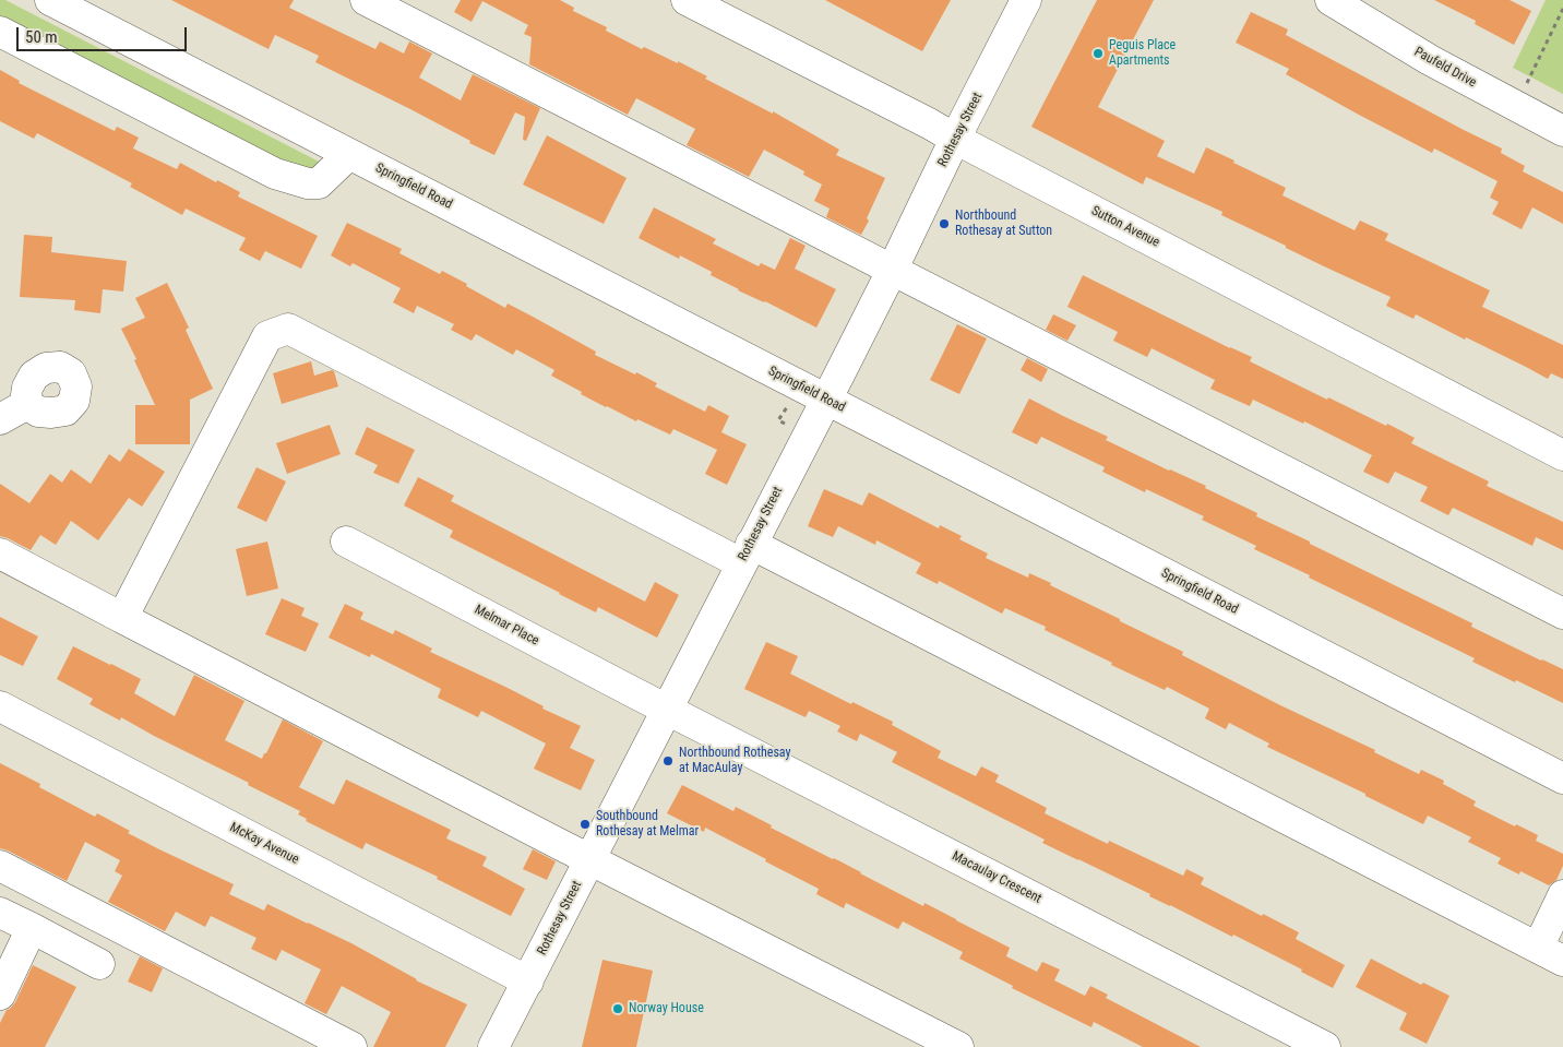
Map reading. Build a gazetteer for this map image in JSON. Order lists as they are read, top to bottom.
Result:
{
  "streets": {
    "street": [
      "Paufeld Drive",
      "Rothesay Street",
      "Springfield Road",
      "Sutton Avenue",
      "Melmar Place",
      "McKay Avenue",
      "Macaulay Crescent"
    ]
  },
  "crossings": [
    ["Rothesay Street", "Springfield Road"],
    ["Rothesay Street", "Sutton Avenue"],
    ["Rothesay Street", "Melmar Place"],
    ["Rothesay Street", "McKay Avenue"],
    ["Rothesay Street", "Macaulay Crescent"],
    ["Melmar Place", "Macaulay Crescent"]
  ],
  "places": [
    "Peguis Place Apartments",
    "Northbound Rothesay at Sutton",
    "Northbound Rothesay at MacAulay",
    "Southbound Rothesay at Melmar",
    "Norway House"
  ],
  "scale_bar": "50 m"
}
